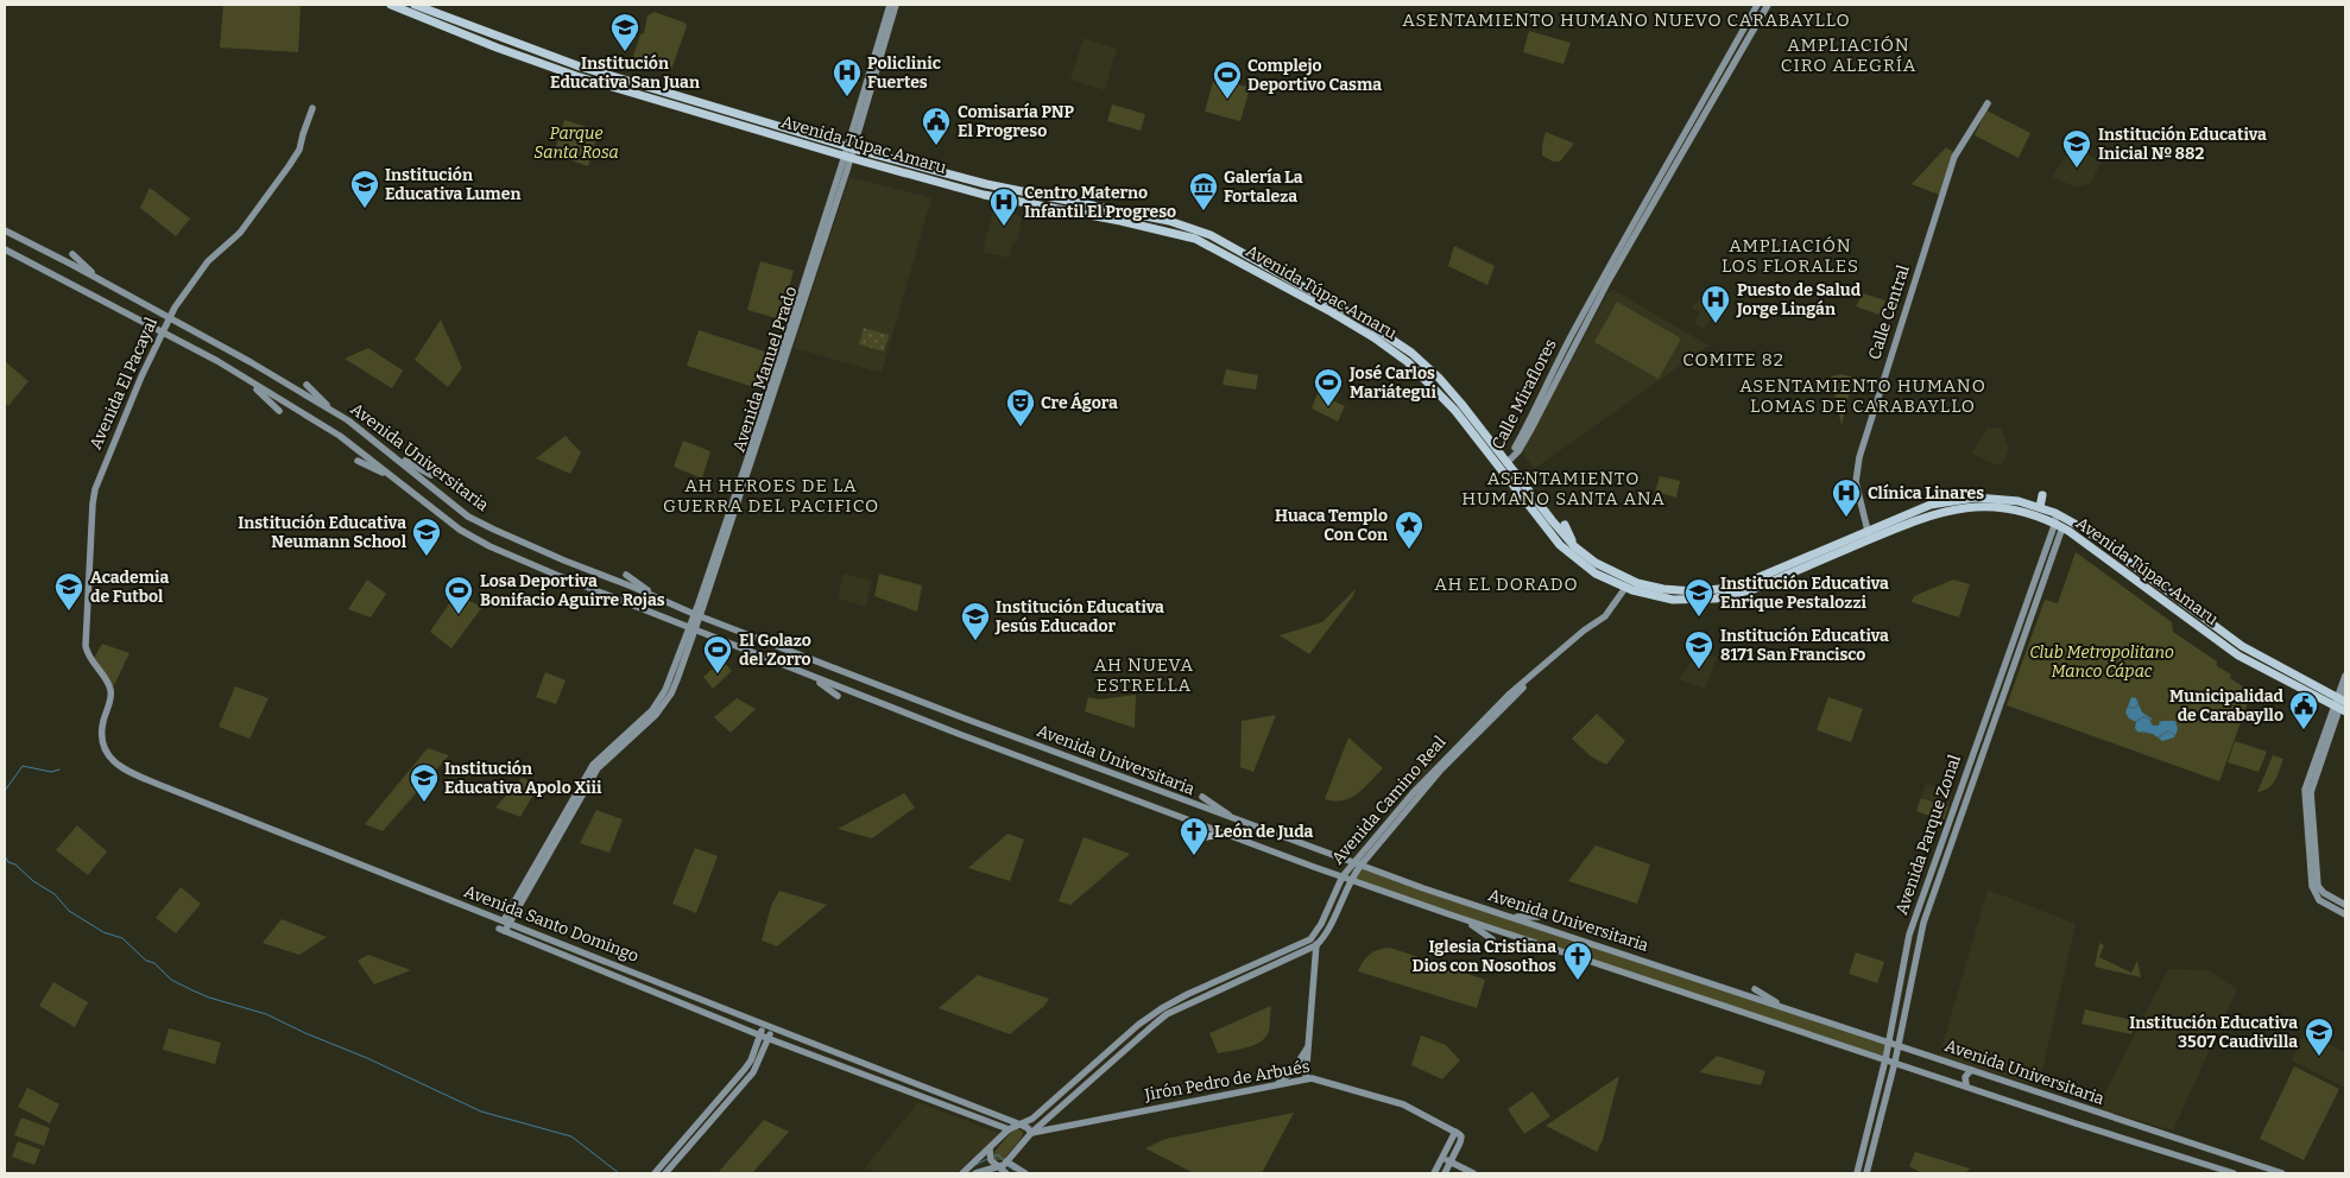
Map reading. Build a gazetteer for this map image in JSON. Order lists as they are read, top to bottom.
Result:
{
  "streets": {
    "highway": ["Avenida Túpac Amaru"],
    "street": [
      "Calle Central",
      "Avenida Manuel Prado",
      "Avenida El Pacayal",
      "Calle Miraflores",
      "Avenida Universitaria",
      "Avenida Camino Real",
      "Avenida Parque Zonal",
      "Avenida Santo Domingo",
      "Jirón Pedro de Arbués"
    ]
  },
  "crossings": [
    ["Avenida Túpac Amaru", "Calle Central"],
    ["Avenida Túpac Amaru", "Avenida Manuel Prado"],
    ["Avenida Túpac Amaru", "Calle Miraflores"],
    ["Avenida Túpac Amaru", "Avenida Camino Real"],
    ["Avenida Túpac Amaru", "Avenida Parque Zonal"],
    ["Avenida Manuel Prado", "Avenida Universitaria"],
    ["Avenida Manuel Prado", "Avenida Santo Domingo"],
    ["Avenida El Pacayal", "Avenida Universitaria"],
    ["Avenida El Pacayal", "Avenida Santo Domingo"],
    ["Avenida Universitaria", "Avenida Camino Real"],
    ["Avenida Universitaria", "Avenida Parque Zonal"],
    ["Avenida Santo Domingo", "Jirón Pedro de Arbués"]
  ],
  "districts": [
    "ASENTAMIENTO HUMANO NUEVO CARABAYLLO",
    "AMPLIACIÓN CIRO ALEGRÍA",
    "AMPLIACIÓN LOS FLORALES",
    "COMITE 82",
    "ASENTAMIENTO HUMANO LOMAS DE CARABAYLLO",
    "ASENTAMIENTO HUMANO SANTA ANA",
    "AH HEROES DE LA GUERRA DEL PACIFICO",
    "AH EL DORADO",
    "AH NUEVA ESTRELLA"
  ],
  "parks": ["Parque Santa Rosa", "Club Metropolitano Manco Cápac"],
  "places": {
    "school or university": [
      "Institución Educativa San Juan",
      "Institución Educativa Inicial Nº 882",
      "Institución Educativa Lumen",
      "Institución Educativa Neumann School",
      "Academia de Futbol",
      "Institución Educativa Enrique Pestalozzi",
      "Institución Educativa Jesús Educador",
      "Institución Educativa 8171 San Francisco",
      "Institución Educativa Apolo Xiii",
      "Institución Educativa 3507 Caudivilla"
    ],
    "hospital": [
      "Policlinic Fuertes",
      "Centro Materno Infantil El Progreso",
      "Puesto de Salud Jorge Lingán",
      "Clínica Linares"
    ],
    "sports": [
      "Complejo Deportivo Casma",
      "José Carlos Mariátegui",
      "Losa Deportiva Bonifacio Aguirre Rojas",
      "El Golazo del Zorro"
    ],
    "public building": ["Comisaría PNP El Progreso", "Municipalidad de Carabayllo"],
    "museum": ["Galería La Fortaleza"],
    "theatre": ["Cre Ágora"],
    "place": ["Huaca Templo Con Con"],
    "church": ["León de Juda", "Iglesia Cristiana Dios con Nosothos"]
  }
}
